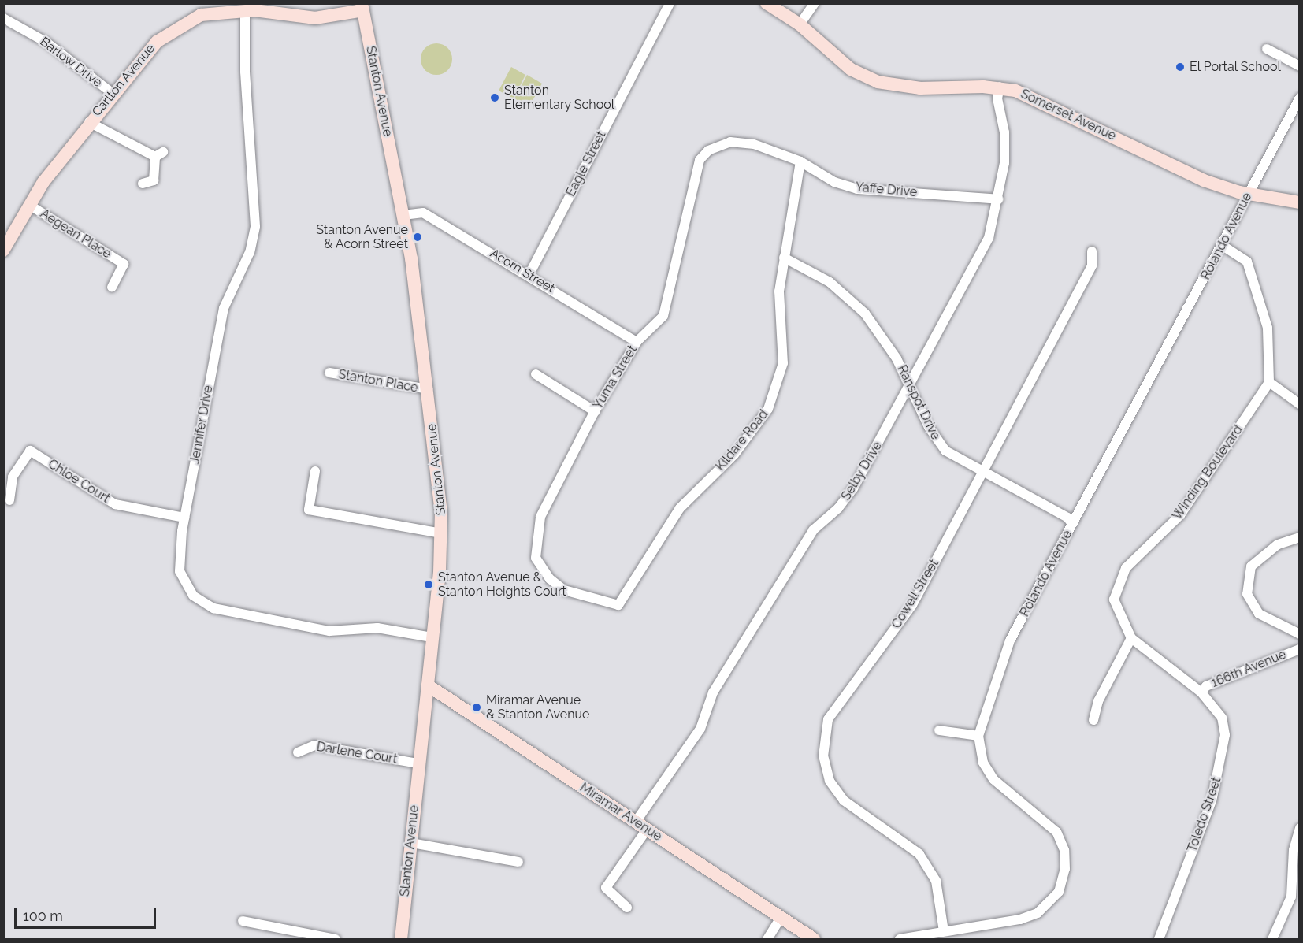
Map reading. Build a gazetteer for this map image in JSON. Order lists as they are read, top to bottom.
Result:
{
  "streets": {
    "street": [
      "Barlow Drive",
      "Carlton Avenue",
      "Stanton Avenue",
      "Somerset Avenue",
      "Eagle Street",
      "Yaffe Drive",
      "Aegean Place",
      "Rolando Avenue",
      "Acorn Street",
      "Yuma Street",
      "Stanton Place",
      "Ranspot Drive",
      "Jennifer Drive",
      "Kildare Road",
      "Selby Drive",
      "Winding Boulevard",
      "Chloe Court",
      "Cowell Street",
      "166th Avenue",
      "Darlene Court",
      "Miramar Avenue",
      "Toledo Street"
    ]
  },
  "crossings": [
    ["Barlow Drive", "Carlton Avenue"],
    ["Carlton Avenue", "Stanton Avenue"],
    ["Carlton Avenue", "Aegean Place"],
    ["Carlton Avenue", "Jennifer Drive"],
    ["Stanton Avenue", "Acorn Street"],
    ["Stanton Avenue", "Stanton Place"],
    ["Stanton Avenue", "Jennifer Drive"],
    ["Stanton Avenue", "Darlene Court"],
    ["Stanton Avenue", "Miramar Avenue"],
    ["Somerset Avenue", "Rolando Avenue"],
    ["Somerset Avenue", "Selby Drive"],
    ["Eagle Street", "Acorn Street"],
    ["Yaffe Drive", "Yuma Street"],
    ["Yaffe Drive", "Kildare Road"],
    ["Yaffe Drive", "Selby Drive"],
    ["Rolando Avenue", "Ranspot Drive"],
    ["Rolando Avenue", "Cowell Street"],
    ["Acorn Street", "Yuma Street"],
    ["Yuma Street", "Kildare Road"],
    ["Ranspot Drive", "Kildare Road"],
    ["Ranspot Drive", "Selby Drive"],
    ["Ranspot Drive", "Cowell Street"],
    ["Jennifer Drive", "Chloe Court"],
    ["Selby Drive", "Miramar Avenue"],
    ["Winding Boulevard", "166th Avenue"],
    ["Winding Boulevard", "Toledo Street"],
    ["166th Avenue", "Toledo Street"]
  ],
  "places": [
    "El Portal School",
    "Stanton Elementary School",
    "Stanton Avenue & Acorn Street",
    "Stanton Avenue & Stanton Heights Court",
    "Miramar Avenue & Stanton Avenue"
  ],
  "scale_bar": "100 m"
}
